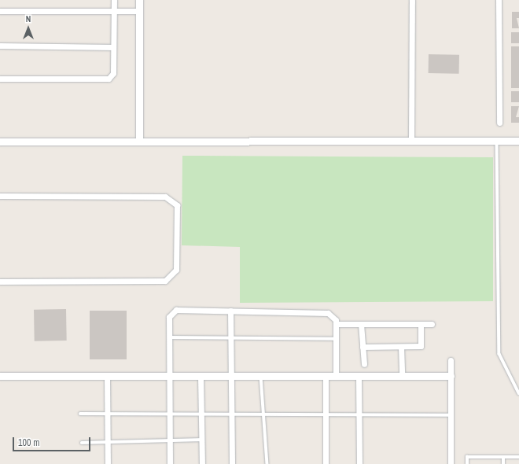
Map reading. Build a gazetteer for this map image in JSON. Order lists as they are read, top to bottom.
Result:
{
  "scale_bar": "100 m",
  "north": "top"
}
